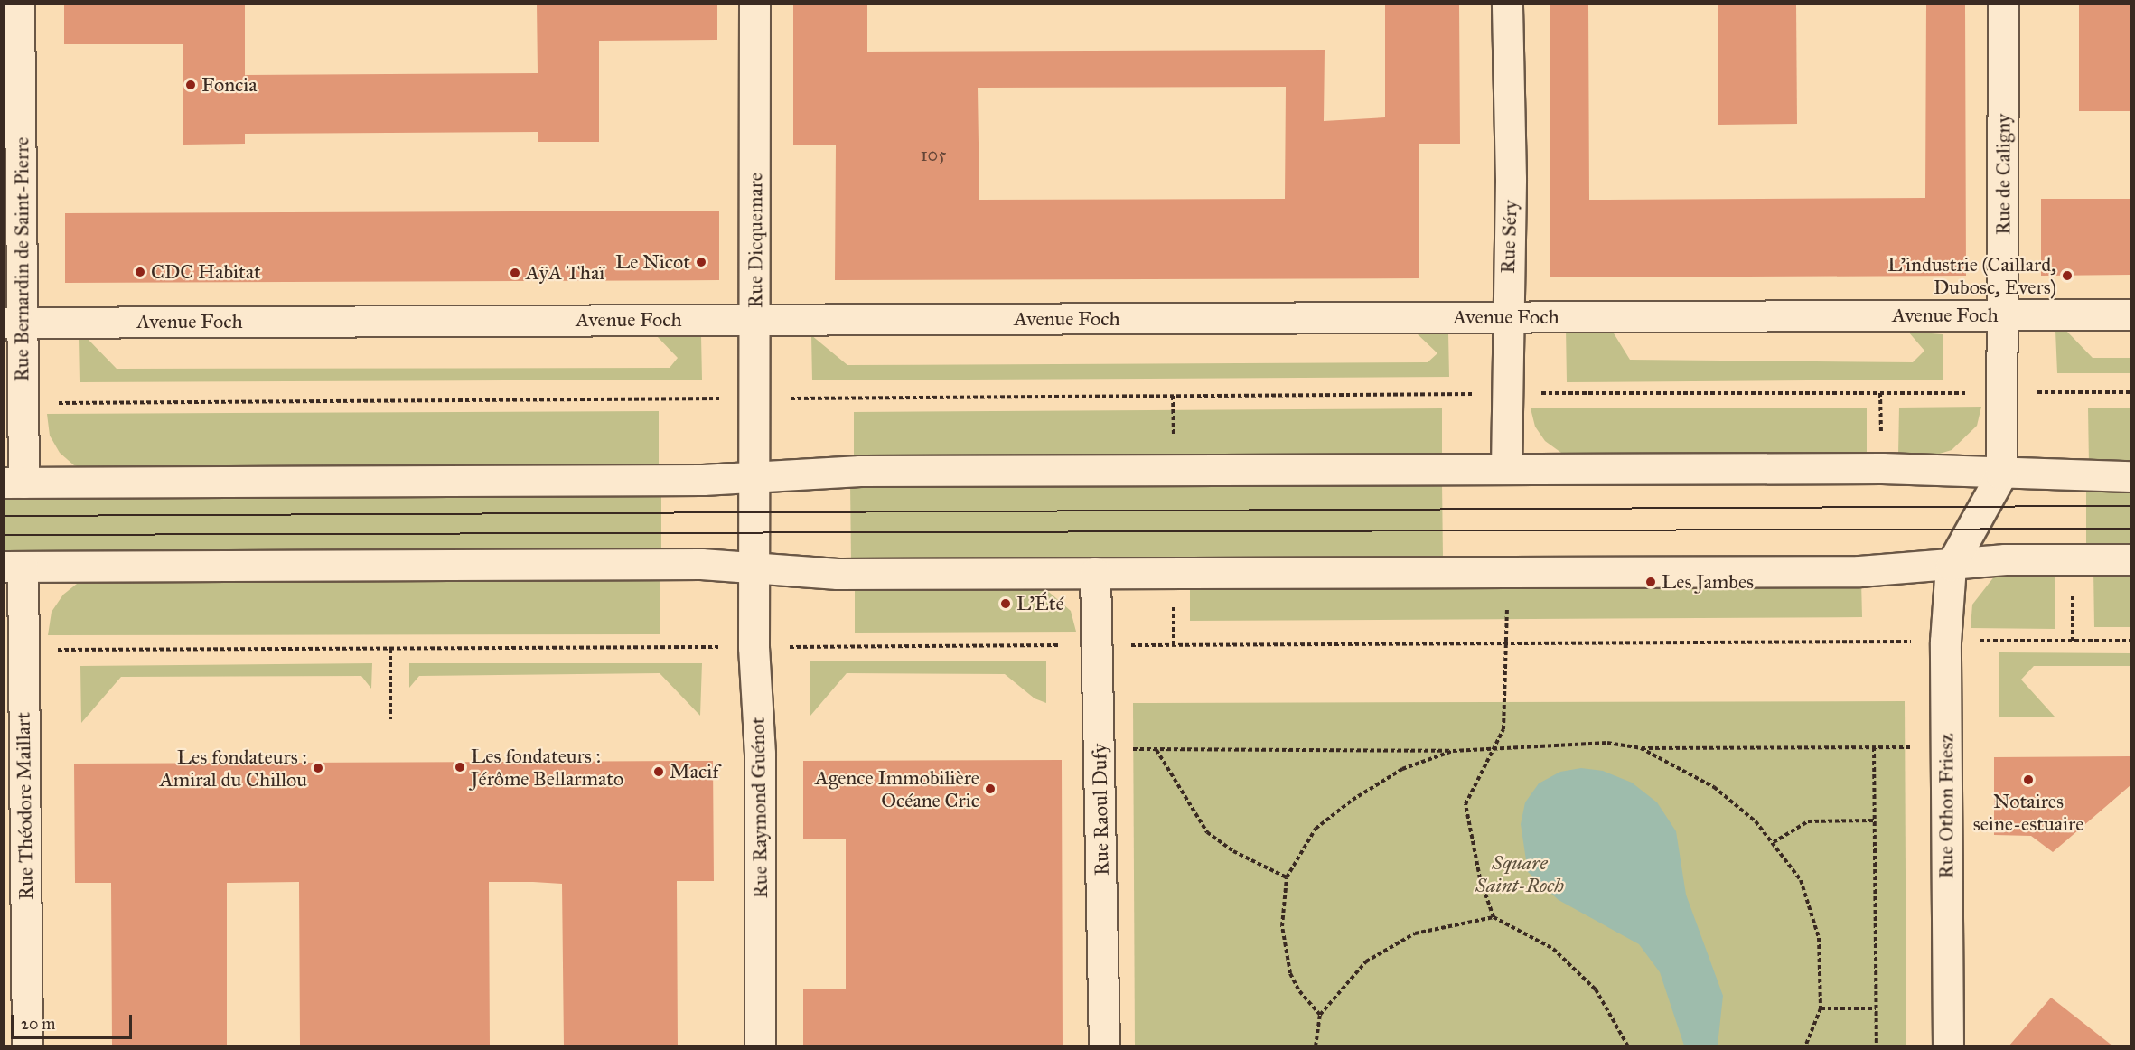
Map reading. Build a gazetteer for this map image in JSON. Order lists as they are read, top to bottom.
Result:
{
  "streets": {
    "street": [
      "Rue de Caligny",
      "Rue Séry",
      "Rue Dicquemare",
      "Rue Bernardin de Saint-Pierre",
      "Avenue Foch",
      "Rue Théodore Maillart",
      "Rue Othon Friesz",
      "Rue Raymond Guénot",
      "Rue Raoul Dufy"
    ]
  },
  "crossings": [
    ["Rue de Caligny", "Avenue Foch"],
    ["Rue Séry", "Avenue Foch"],
    ["Rue Dicquemare", "Avenue Foch"],
    ["Rue Bernardin de Saint-Pierre", "Avenue Foch"]
  ],
  "parks": ["Square Saint-Roch"],
  "places": [
    "Foncia",
    "Le Nicot",
    "CDC Habitat",
    "AÿA Thaï",
    "L’industrie (Caillard, Dubosc, Evers)",
    "Les Jambes",
    "L'Été",
    "Les fondateurs : Jérôme Bellarmato",
    "Les fondateurs : Amiral du Chillou",
    "Macif",
    "Notaires seine-estuaire",
    "Agence Immobilière Océane Cric"
  ],
  "house_numbers": ["105"],
  "scale_bar": "20 m"
}
